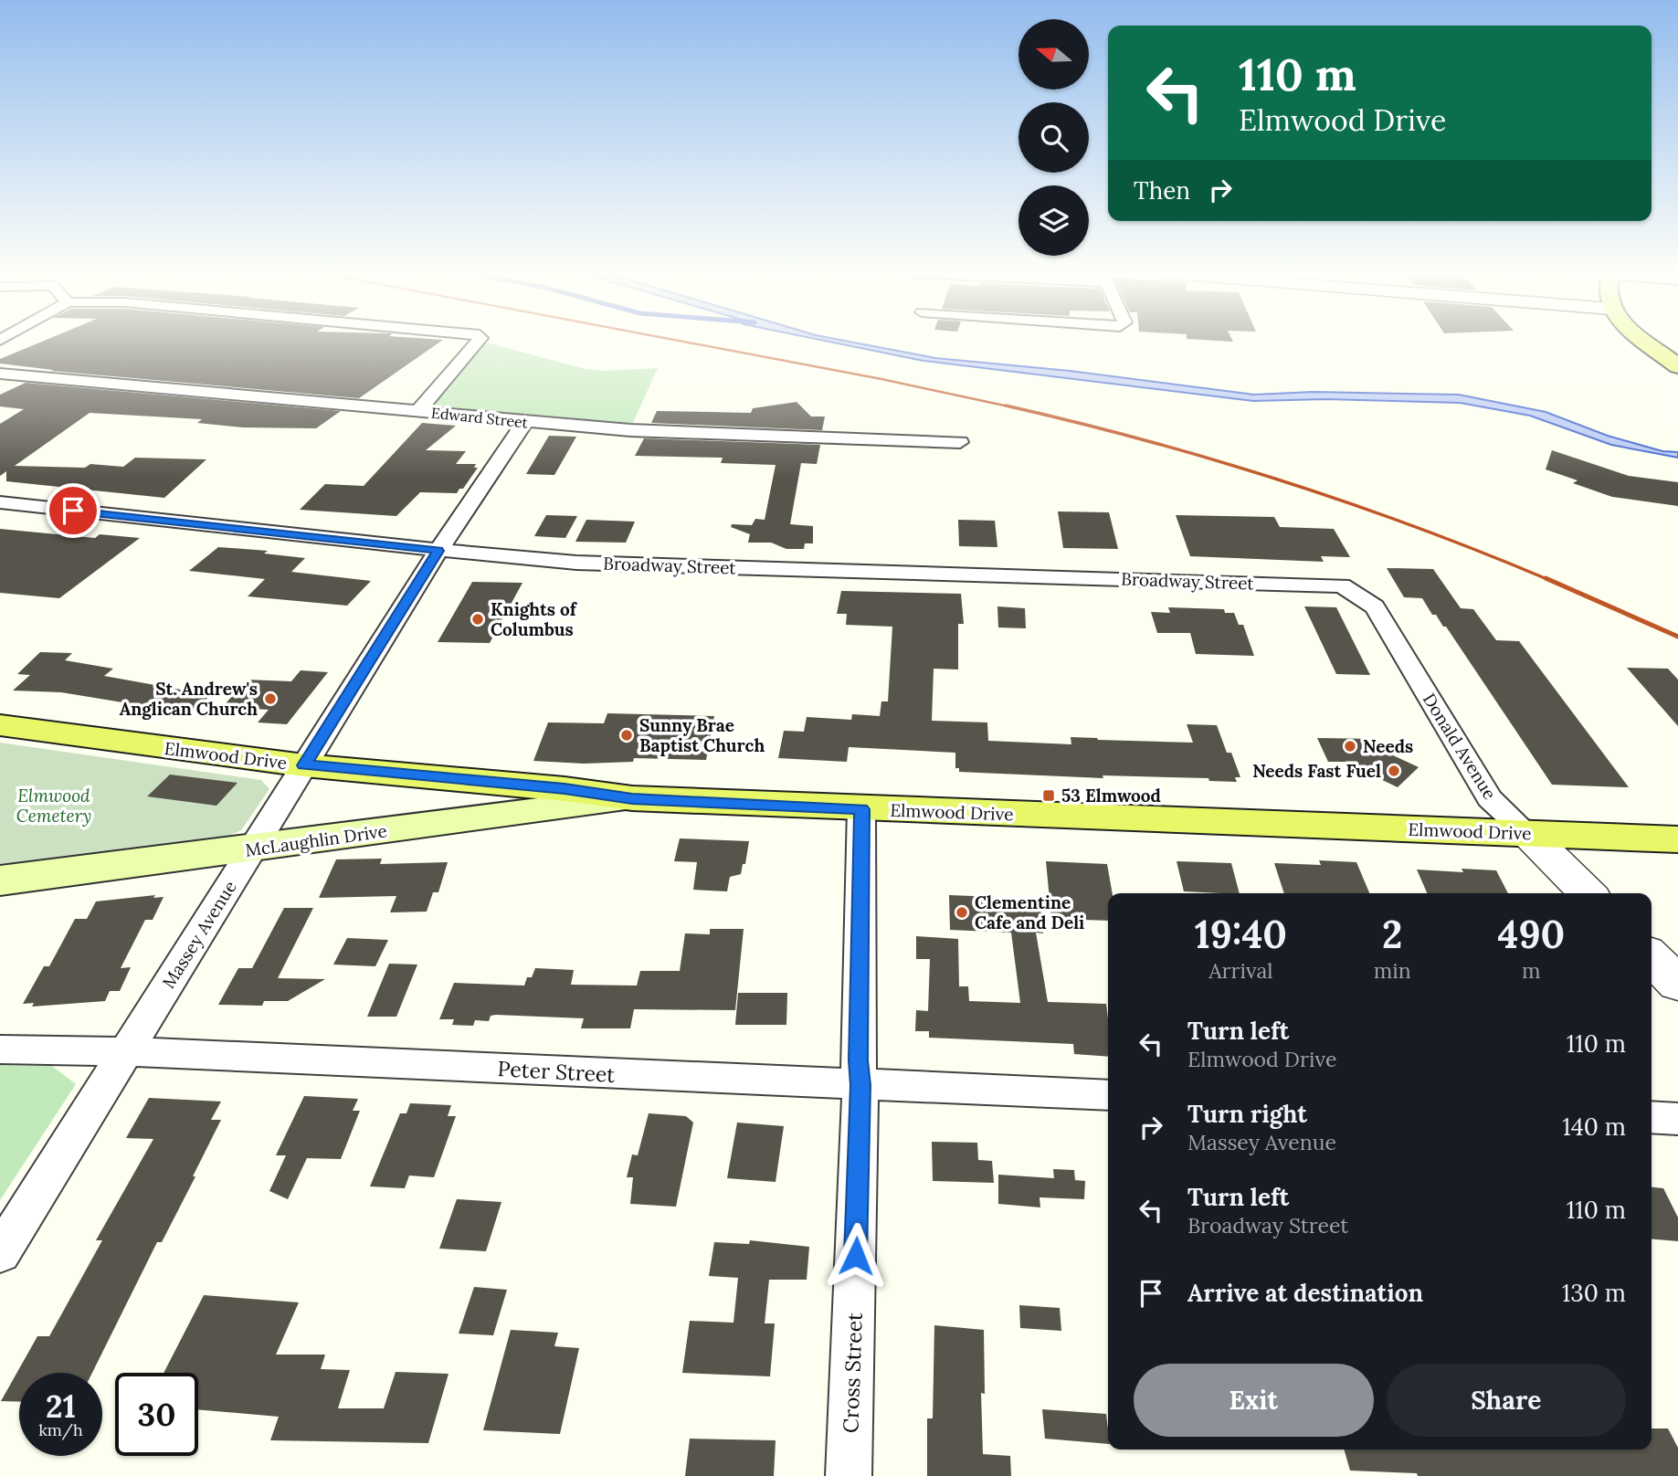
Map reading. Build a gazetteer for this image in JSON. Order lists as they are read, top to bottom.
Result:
{
  "streets": {
    "main road": ["Elmwood Drive", "McLaughlin Drive"],
    "street": [
      "Edward Street",
      "Broadway Street",
      "Donald Avenue",
      "Massey Avenue",
      "Peter Street",
      "Cross Street"
    ]
  },
  "crossings": [
    ["Edward Street", "Massey Avenue"],
    ["Broadway Street", "Donald Avenue"],
    ["Broadway Street", "Massey Avenue"],
    ["Donald Avenue", "Elmwood Drive"],
    ["Elmwood Drive", "McLaughlin Drive"],
    ["Elmwood Drive", "Massey Avenue"],
    ["Elmwood Drive", "Cross Street"],
    ["McLaughlin Drive", "Massey Avenue"],
    ["Massey Avenue", "Peter Street"],
    ["Peter Street", "Cross Street"]
  ],
  "parks": ["Elmwood Cemetery"],
  "places": {
    "other": [
      "Knights of Columbus",
      "St. Andrew's Anglican Church",
      "Sunny Brae Baptist Church",
      "Needs",
      "Needs Fast Fuel",
      "Clementine Cafe and Deli"
    ],
    "transit": ["53 Elmwood"]
  },
  "north": "left",
  "page": {
    "turn": ["110 m", "Elmwood Drive"],
    "then": "Then",
    "eta": [
      "19:40",
      "Arrival",
      "2",
      "min",
      "490",
      "m"
    ],
    "list": [
      {
        "name": "Turn left",
        "note": "Elmwood Drive",
        "value": "110 m"
      },
      {
        "name": "Turn right",
        "note": "Massey Avenue",
        "value": "140 m"
      },
      {
        "name": "Turn left",
        "note": "Broadway Street",
        "value": "110 m"
      },
      {
        "name": "Arrive at destination",
        "value": "130 m"
      }
    ],
    "buttons": ["Exit", "Share"],
    "speed": "21 km/h",
    "limit": "30"
  }
}
